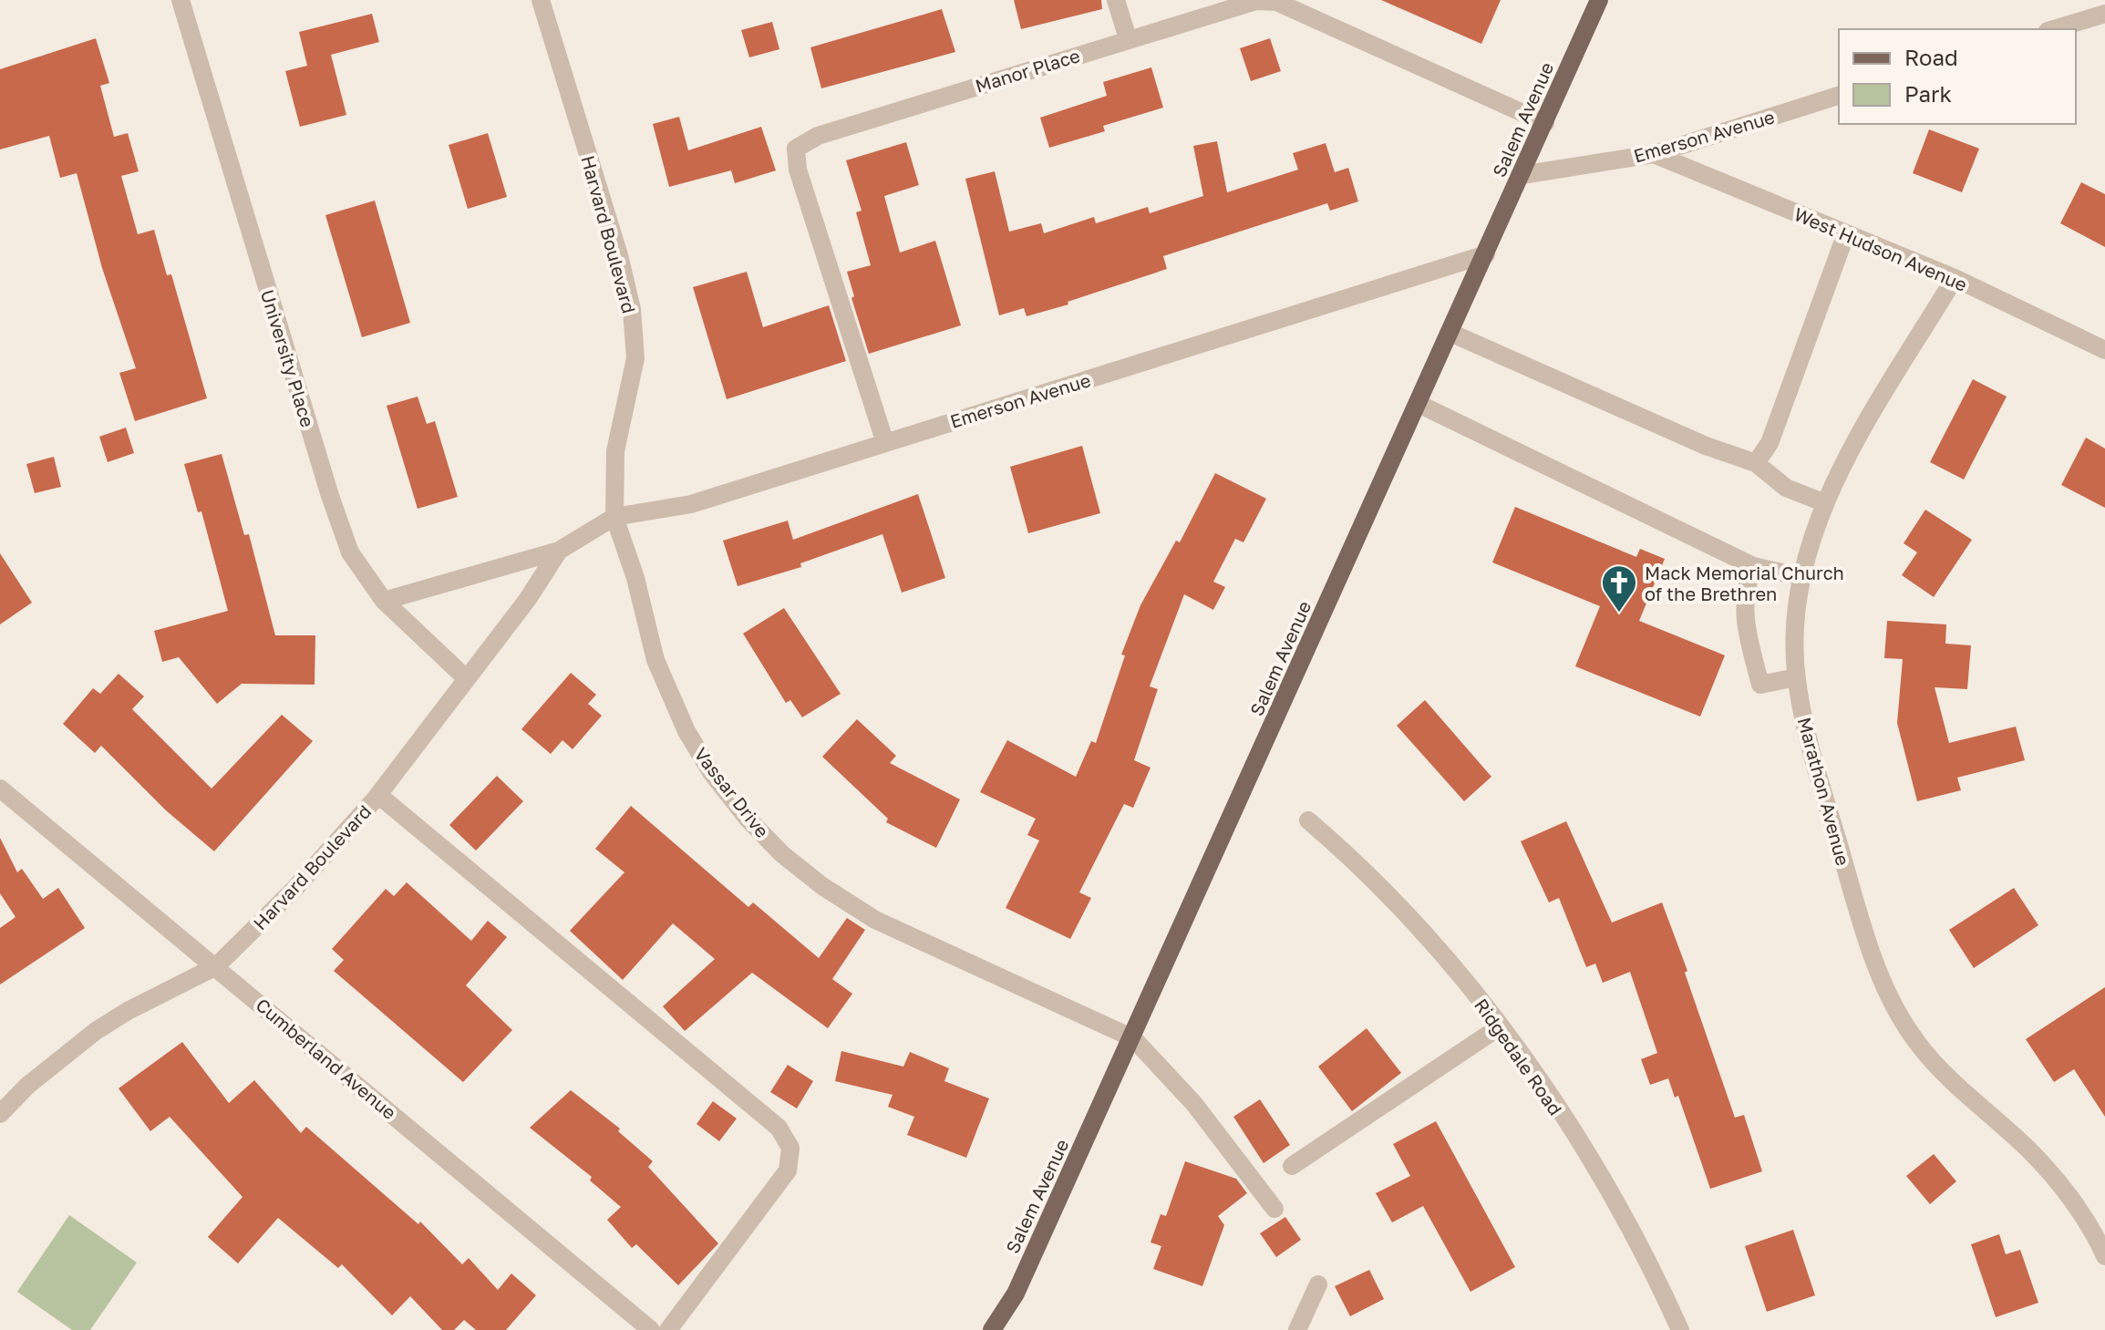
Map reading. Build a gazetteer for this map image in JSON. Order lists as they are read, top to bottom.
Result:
{
  "streets": {
    "main road": ["Salem Avenue"],
    "street": [
      "Manor Place",
      "Emerson Avenue",
      "Harvard Boulevard",
      "West Hudson Avenue",
      "University Place",
      "Marathon Avenue",
      "Vassar Drive",
      "Ridgedale Road",
      "Cumberland Avenue"
    ]
  },
  "crossings": [
    ["Manor Place", "Salem Avenue"],
    ["Manor Place", "Emerson Avenue"],
    ["Salem Avenue", "Emerson Avenue"],
    ["Salem Avenue", "Vassar Drive"],
    ["Emerson Avenue", "Harvard Boulevard"],
    ["Emerson Avenue", "West Hudson Avenue"],
    ["Emerson Avenue", "Vassar Drive"],
    ["Harvard Boulevard", "University Place"],
    ["Harvard Boulevard", "Vassar Drive"],
    ["Harvard Boulevard", "Cumberland Avenue"],
    ["West Hudson Avenue", "Marathon Avenue"]
  ],
  "places": {
    "church": ["Mack Memorial Church of the Brethren"]
  },
  "legend": ["Road", "Park"]
}
